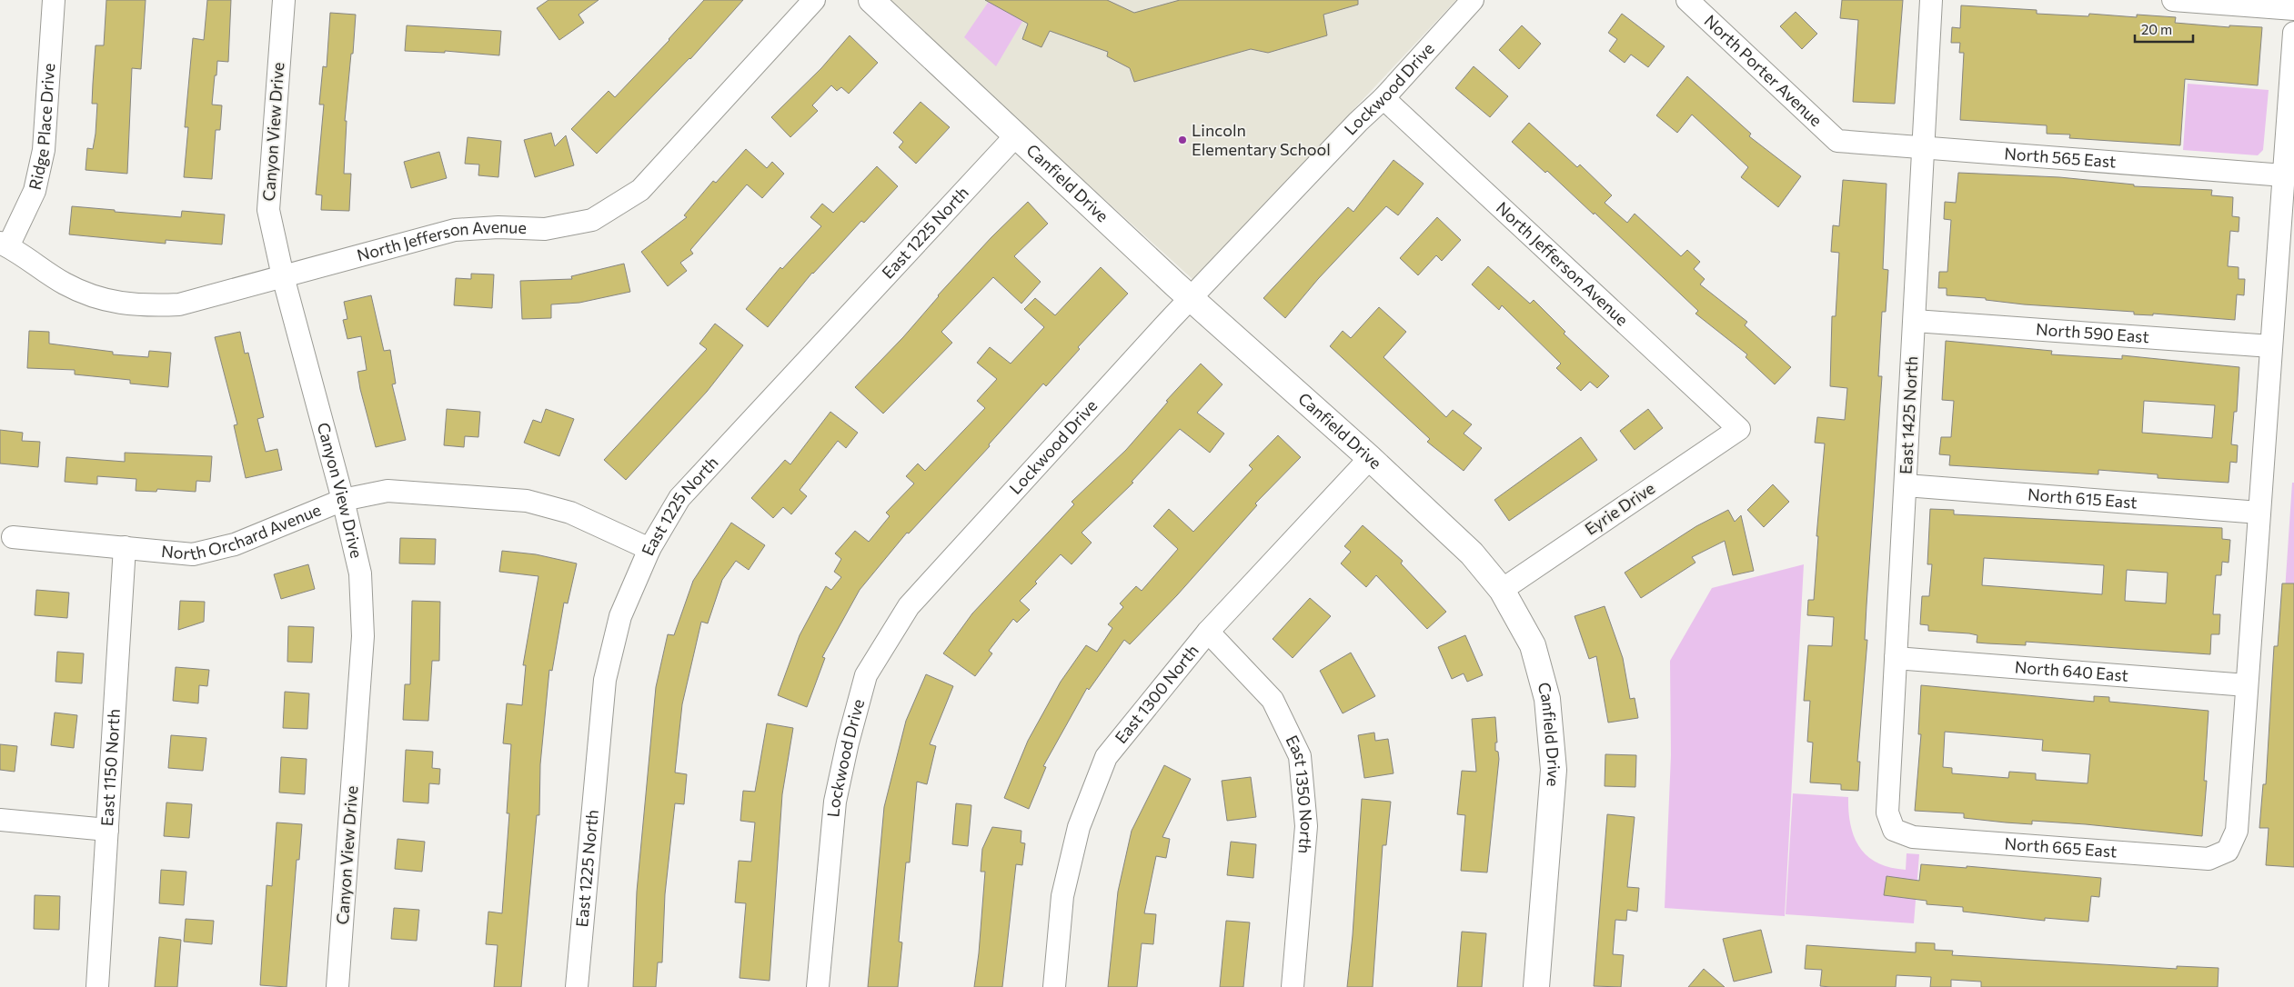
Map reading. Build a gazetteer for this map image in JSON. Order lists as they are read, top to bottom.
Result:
{
  "streets": {
    "street": [
      "North Porter Avenue",
      "Lockwood Drive",
      "Ridge Place Drive",
      "Canyon View Drive",
      "North 565 East",
      "Canfield Drive",
      "East 1225 North",
      "North Jefferson Avenue",
      "North 590 East",
      "East 1425 North",
      "North 615 East",
      "Eyrie Drive",
      "North Orchard Avenue",
      "North 640 East",
      "East 1300 North",
      "East 1150 North",
      "East 1350 North",
      "North 665 East"
    ]
  },
  "crossings": [
    ["North Porter Avenue", "North 565 East"],
    ["Lockwood Drive", "Canfield Drive"],
    ["Lockwood Drive", "North Jefferson Avenue"],
    ["Ridge Place Drive", "North Jefferson Avenue"],
    ["Canyon View Drive", "North Jefferson Avenue"],
    ["Canyon View Drive", "North Orchard Avenue"],
    ["North 565 East", "East 1425 North"],
    ["Canfield Drive", "East 1225 North"],
    ["Canfield Drive", "Eyrie Drive"],
    ["Canfield Drive", "East 1300 North"],
    ["East 1225 North", "North Orchard Avenue"],
    ["North Jefferson Avenue", "Eyrie Drive"],
    ["North 590 East", "East 1425 North"],
    ["East 1425 North", "North 615 East"],
    ["East 1425 North", "North 640 East"],
    ["East 1425 North", "North 665 East"],
    ["North Orchard Avenue", "East 1150 North"],
    ["North 640 East", "North 665 East"],
    ["East 1300 North", "East 1350 North"]
  ],
  "places": ["Lincoln Elementary School"],
  "scale_bar": "20 m"
}
